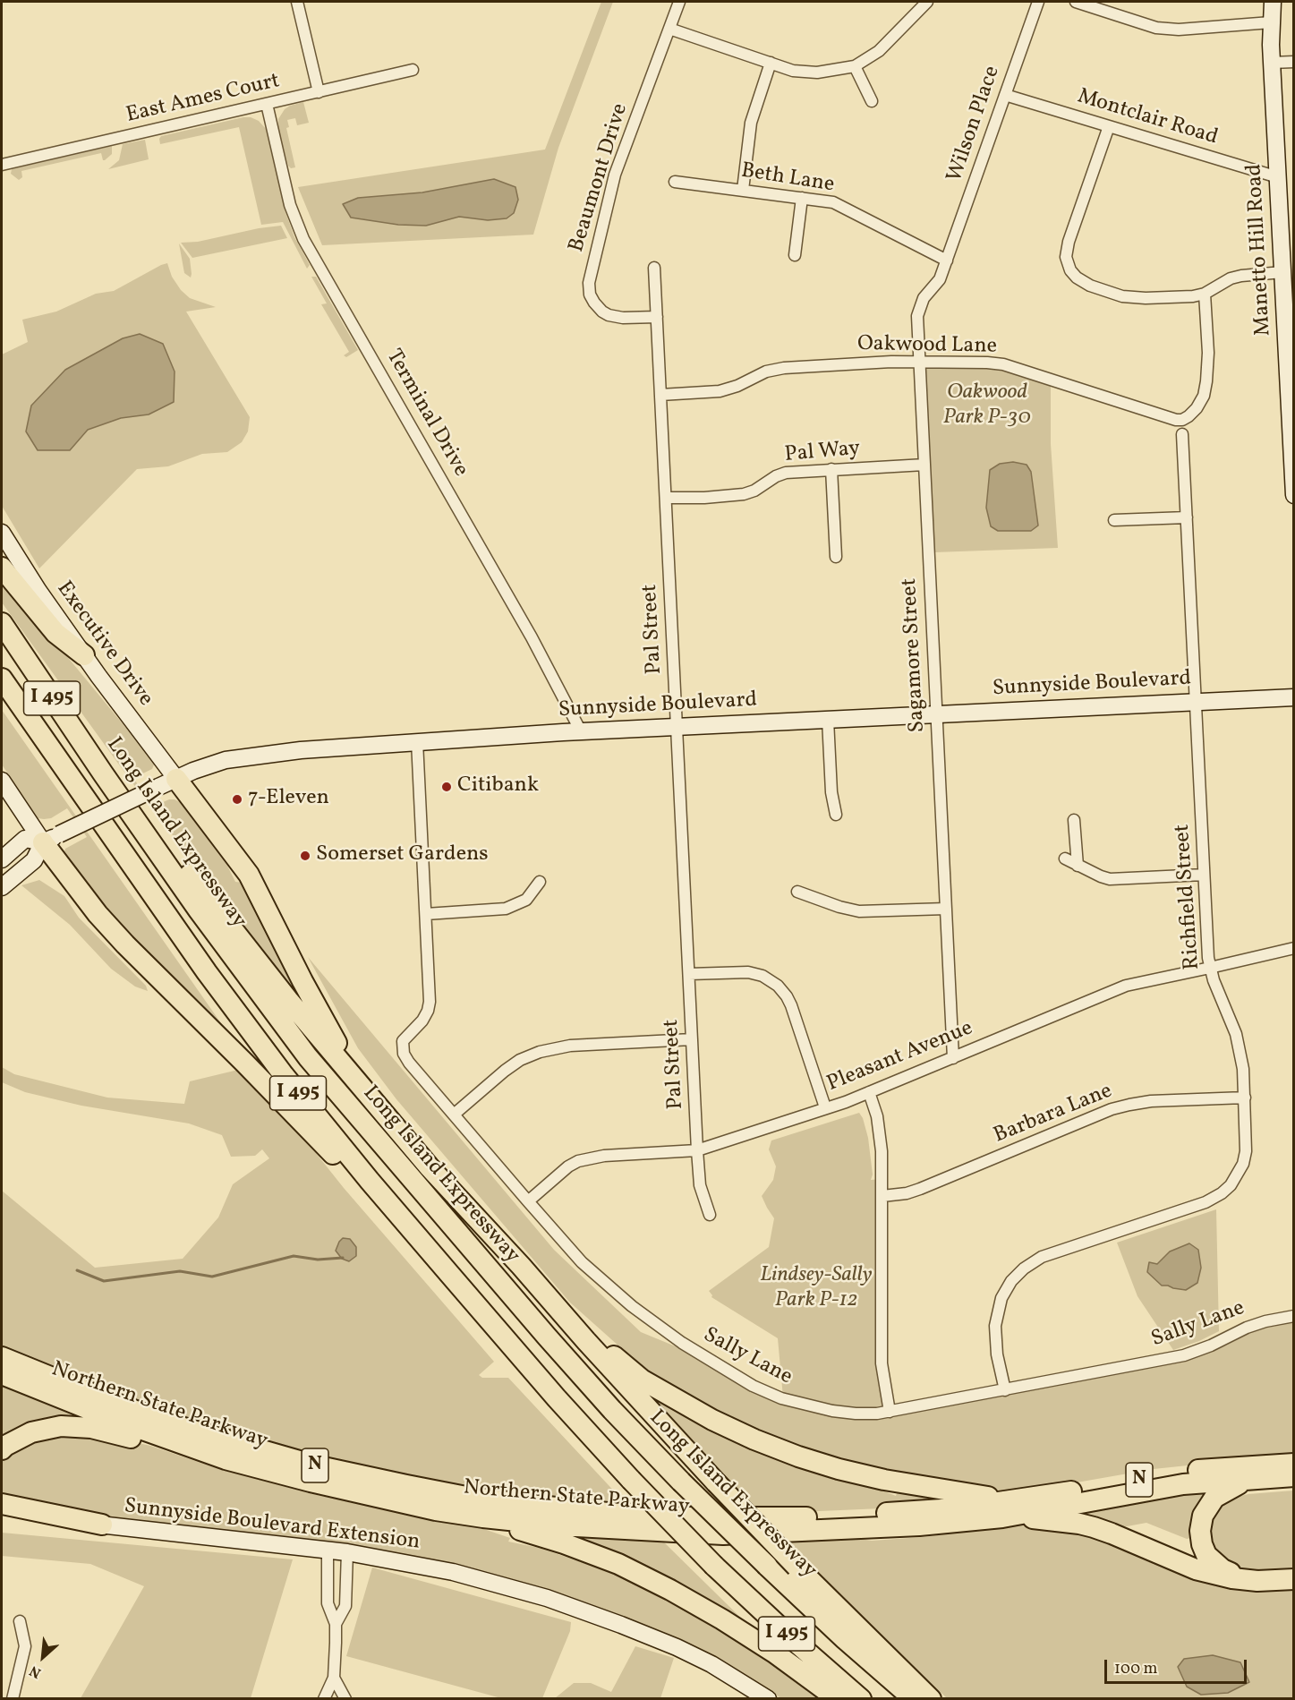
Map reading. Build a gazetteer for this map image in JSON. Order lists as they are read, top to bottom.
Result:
{
  "streets": {
    "highway": [
      "I 495",
      "Long Island Expressway",
      "Northern State Parkway",
      "N"
    ],
    "main road": [
      "Manetto Hill Road",
      "Executive Drive",
      "Sunnyside Boulevard",
      "Sunnyside Boulevard Extension"
    ],
    "street": [
      "East Ames Court",
      "Montclair Road",
      "Wilson Place",
      "Beaumont Drive",
      "Beth Lane",
      "Oakwood Lane",
      "Terminal Drive",
      "Pal Way",
      "Pal Street",
      "Sagamore Street",
      "Richfield Street",
      "Pleasant Avenue",
      "Barbara Lane",
      "Sally Lane"
    ]
  },
  "crossings": [
    ["East Ames Court", "Terminal Drive"],
    ["Montclair Road", "Wilson Place"],
    ["Montclair Road", "Manetto Hill Road"],
    ["Wilson Place", "Beth Lane"],
    ["Wilson Place", "Sagamore Street"],
    ["Beaumont Drive", "Pal Street"],
    ["Beth Lane", "Sagamore Street"],
    ["Oakwood Lane", "Pal Street"],
    ["Oakwood Lane", "Sagamore Street"],
    ["Terminal Drive", "Sunnyside Boulevard"],
    ["Pal Way", "Pal Street"],
    ["Pal Way", "Sagamore Street"],
    ["Pal Street", "Sunnyside Boulevard"],
    ["Pal Street", "Pleasant Avenue"],
    ["Executive Drive", "Sunnyside Boulevard"],
    ["Sagamore Street", "Sunnyside Boulevard"],
    ["Sagamore Street", "Pleasant Avenue"],
    ["Sunnyside Boulevard", "Richfield Street"],
    ["Richfield Street", "Pleasant Avenue"],
    ["Richfield Street", "Barbara Lane"],
    ["Richfield Street", "Sally Lane"],
    ["Pleasant Avenue", "Sally Lane"]
  ],
  "parks": ["Oakwood Park P-30", "Lindsey-Sally Park P-12"],
  "places": ["Citibank", "7-Eleven", "Somerset Gardens"],
  "scale_bar": "100 m",
  "north": "bottom left"
}
